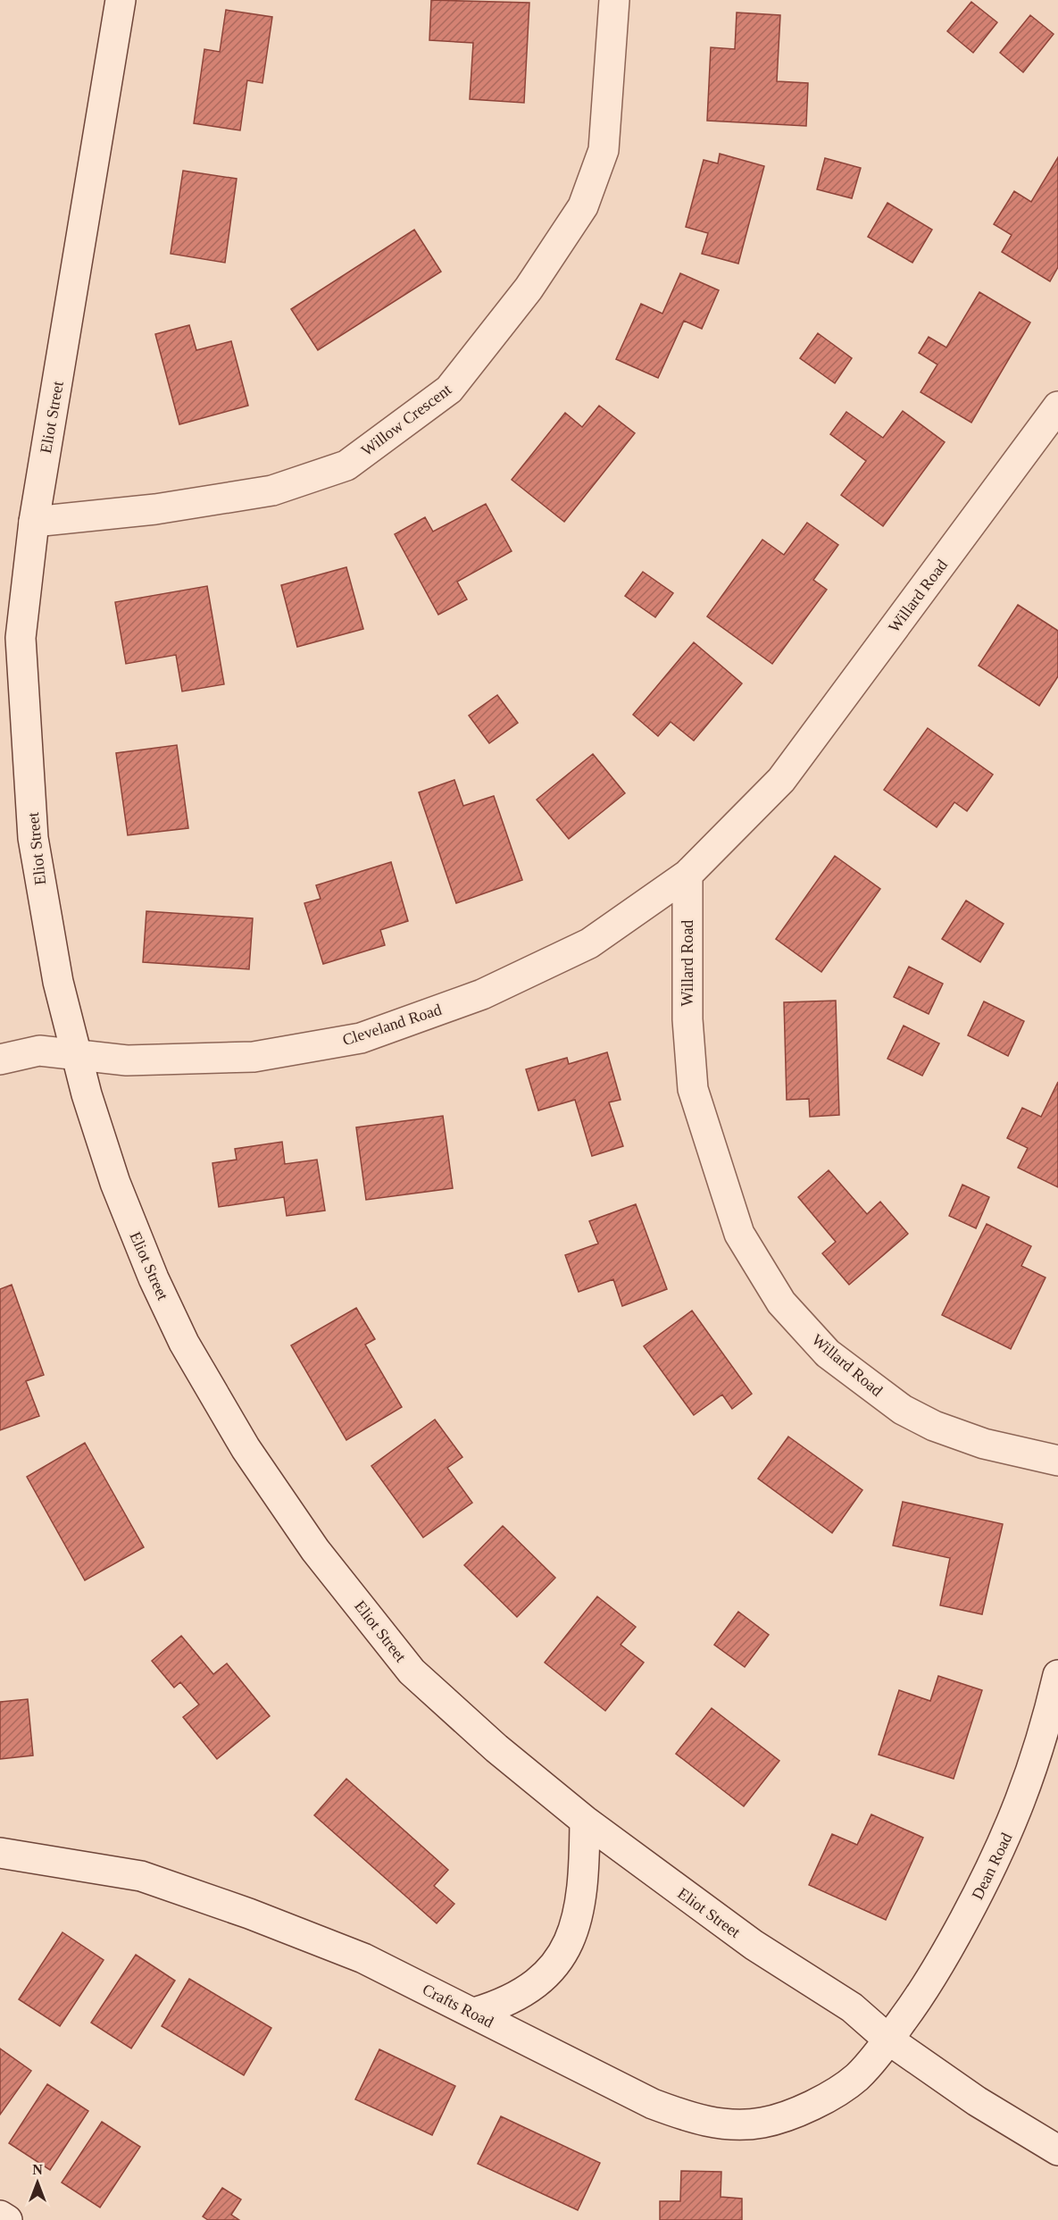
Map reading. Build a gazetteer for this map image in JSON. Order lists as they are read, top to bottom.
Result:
{
  "streets": {
    "street": [
      "Eliot Street",
      "Willow Crescent",
      "Willard Road",
      "Cleveland Road",
      "Dean Road",
      "Crafts Road"
    ]
  },
  "crossings": [
    ["Eliot Street", "Willow Crescent"],
    ["Eliot Street", "Cleveland Road"],
    ["Eliot Street", "Dean Road"],
    ["Eliot Street", "Crafts Road"],
    ["Willard Road", "Cleveland Road"],
    ["Dean Road", "Crafts Road"]
  ],
  "north": "top"
}
